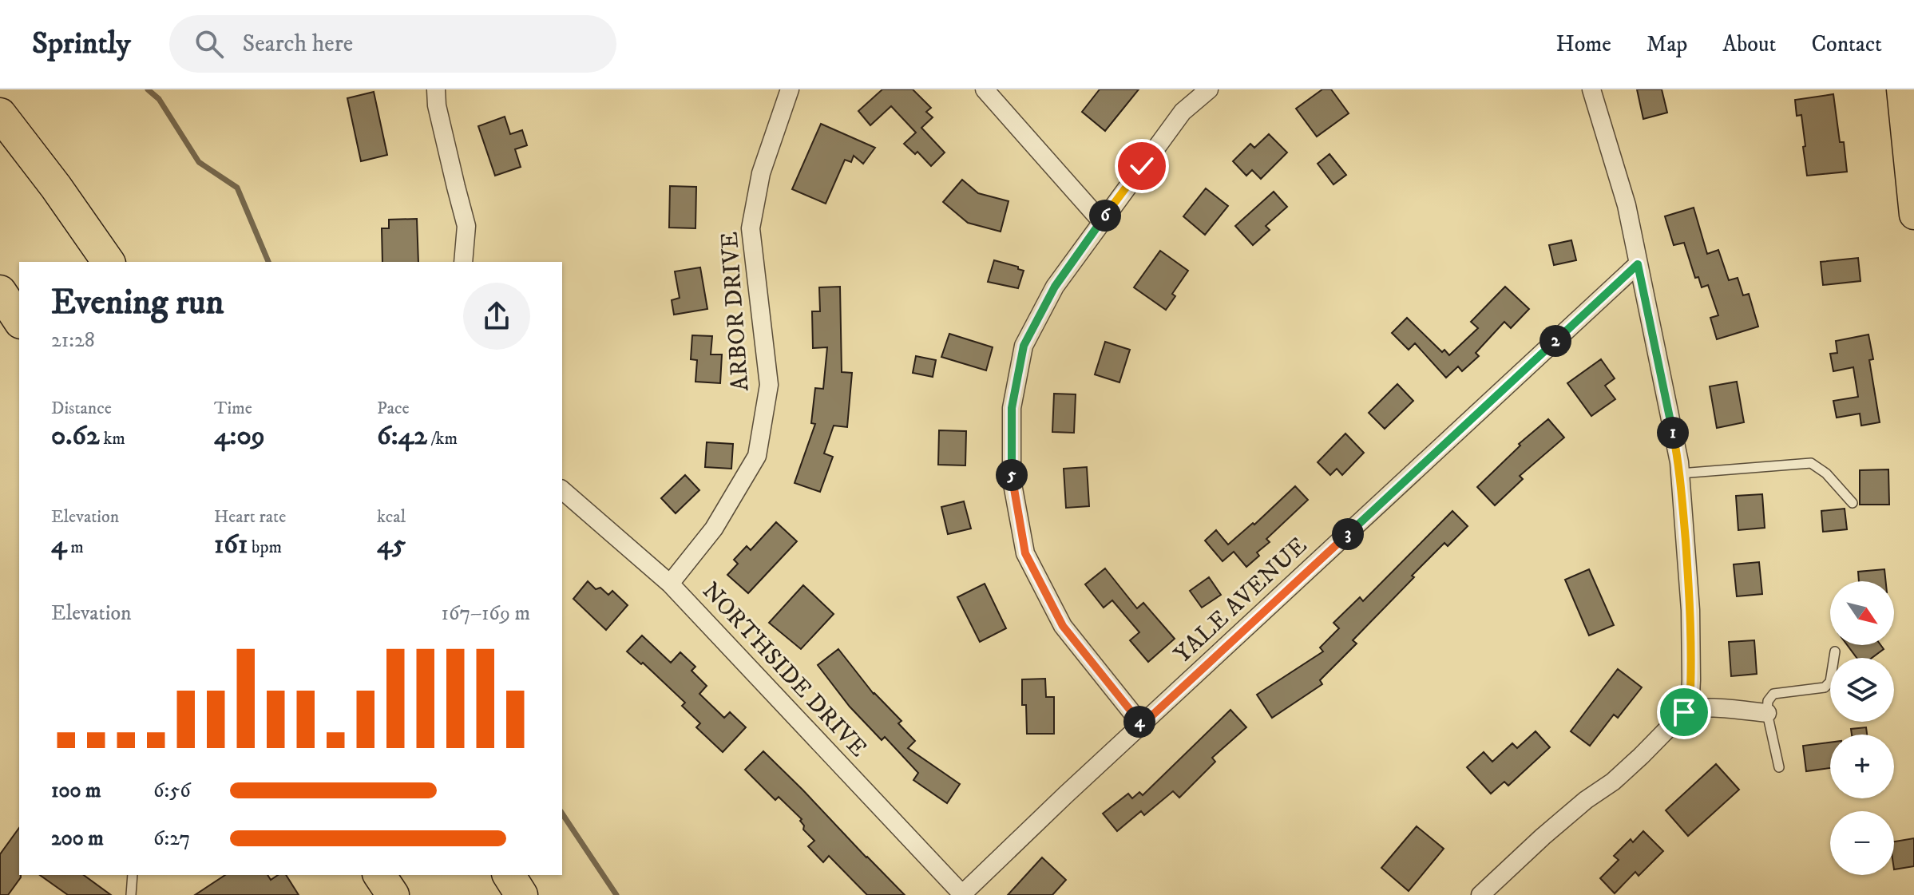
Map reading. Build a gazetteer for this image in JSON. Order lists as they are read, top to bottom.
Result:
{
  "streets": {
    "street": ["ARBOR DRIVE", "YALE AVENUE", "NORTHSIDE DRIVE"]
  },
  "crossings": [
    ["ARBOR DRIVE", "NORTHSIDE DRIVE"],
    ["YALE AVENUE", "NORTHSIDE DRIVE"]
  ],
  "north": "bottom right",
  "page": {
    "header": "Sprintly",
    "search": "Search here",
    "nav": [
      "Home",
      "Map",
      "About",
      "Contact"
    ],
    "pins": [
      "6",
      "2",
      "1",
      "5",
      "3",
      "4"
    ],
    "heading": ["Evening run", "21:28"],
    "stats": [
      ["Distance", "0.62 km"],
      ["Time", "4:09"],
      ["Pace", "6:42 /km"],
      ["Elevation", "4 m"],
      ["Heart rate", "161 bpm"],
      ["kcal", "45"]
    ],
    "map_buttons": ["+", "−"],
    "chart": ["Elevation", "167–169 m"],
    "list": [
      {
        "name": "100 m",
        "note": "6:56"
      },
      {
        "name": "200 m",
        "note": "6:27"
      }
    ]
  }
}
